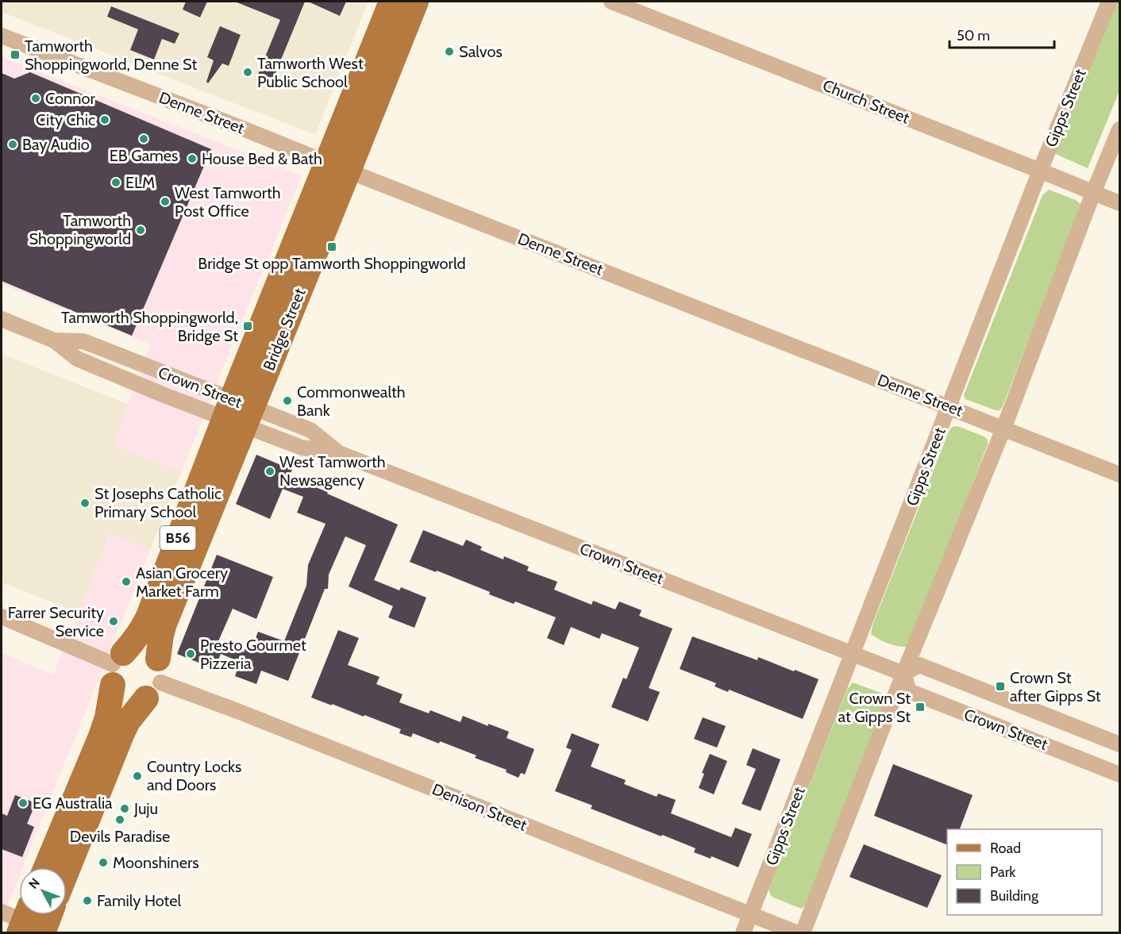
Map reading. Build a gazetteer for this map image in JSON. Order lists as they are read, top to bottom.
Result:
{
  "streets": {
    "main road": ["Bridge Street", "B56"],
    "street": [
      "Church Street",
      "Gipps Street",
      "Denne Street",
      "Crown Street",
      "Denison Street"
    ]
  },
  "crossings": [
    ["Church Street", "Gipps Street"],
    ["Gipps Street", "Denne Street"],
    ["Gipps Street", "Crown Street"],
    ["Gipps Street", "Denison Street"],
    ["Denne Street", "Bridge Street"],
    ["Bridge Street", "Crown Street"],
    ["Bridge Street", "Denison Street"]
  ],
  "places": {
    "other": [
      "Salvos",
      "Tamworth West Public School",
      "Connor",
      "City Chic",
      "EB Games",
      "Bay Audio",
      "House Bed & Bath",
      "ELM",
      "West Tamworth Post Office",
      "Tamworth Shoppingworld",
      "Commonwealth Bank",
      "West Tamworth Newsagency",
      "St Josephs Catholic Primary School",
      "Asian Grocery Market Farm",
      "Farrer Security Service",
      "Presto Gourmet Pizzeria",
      "Country Locks and Doors",
      "EG Australia",
      "Juju",
      "Devils Paradise",
      "Moonshiners",
      "Family Hotel"
    ],
    "transit": [
      "Tamworth Shoppingworld, Denne St",
      "Bridge St opp Tamworth Shoppingworld",
      "Tamworth Shoppingworld, Bridge St",
      "Crown St after Gipps St",
      "Crown St at Gipps St"
    ]
  },
  "legend": ["Road", "Park", "Building"],
  "scale_bar": "50 m",
  "north": "top left"
}
